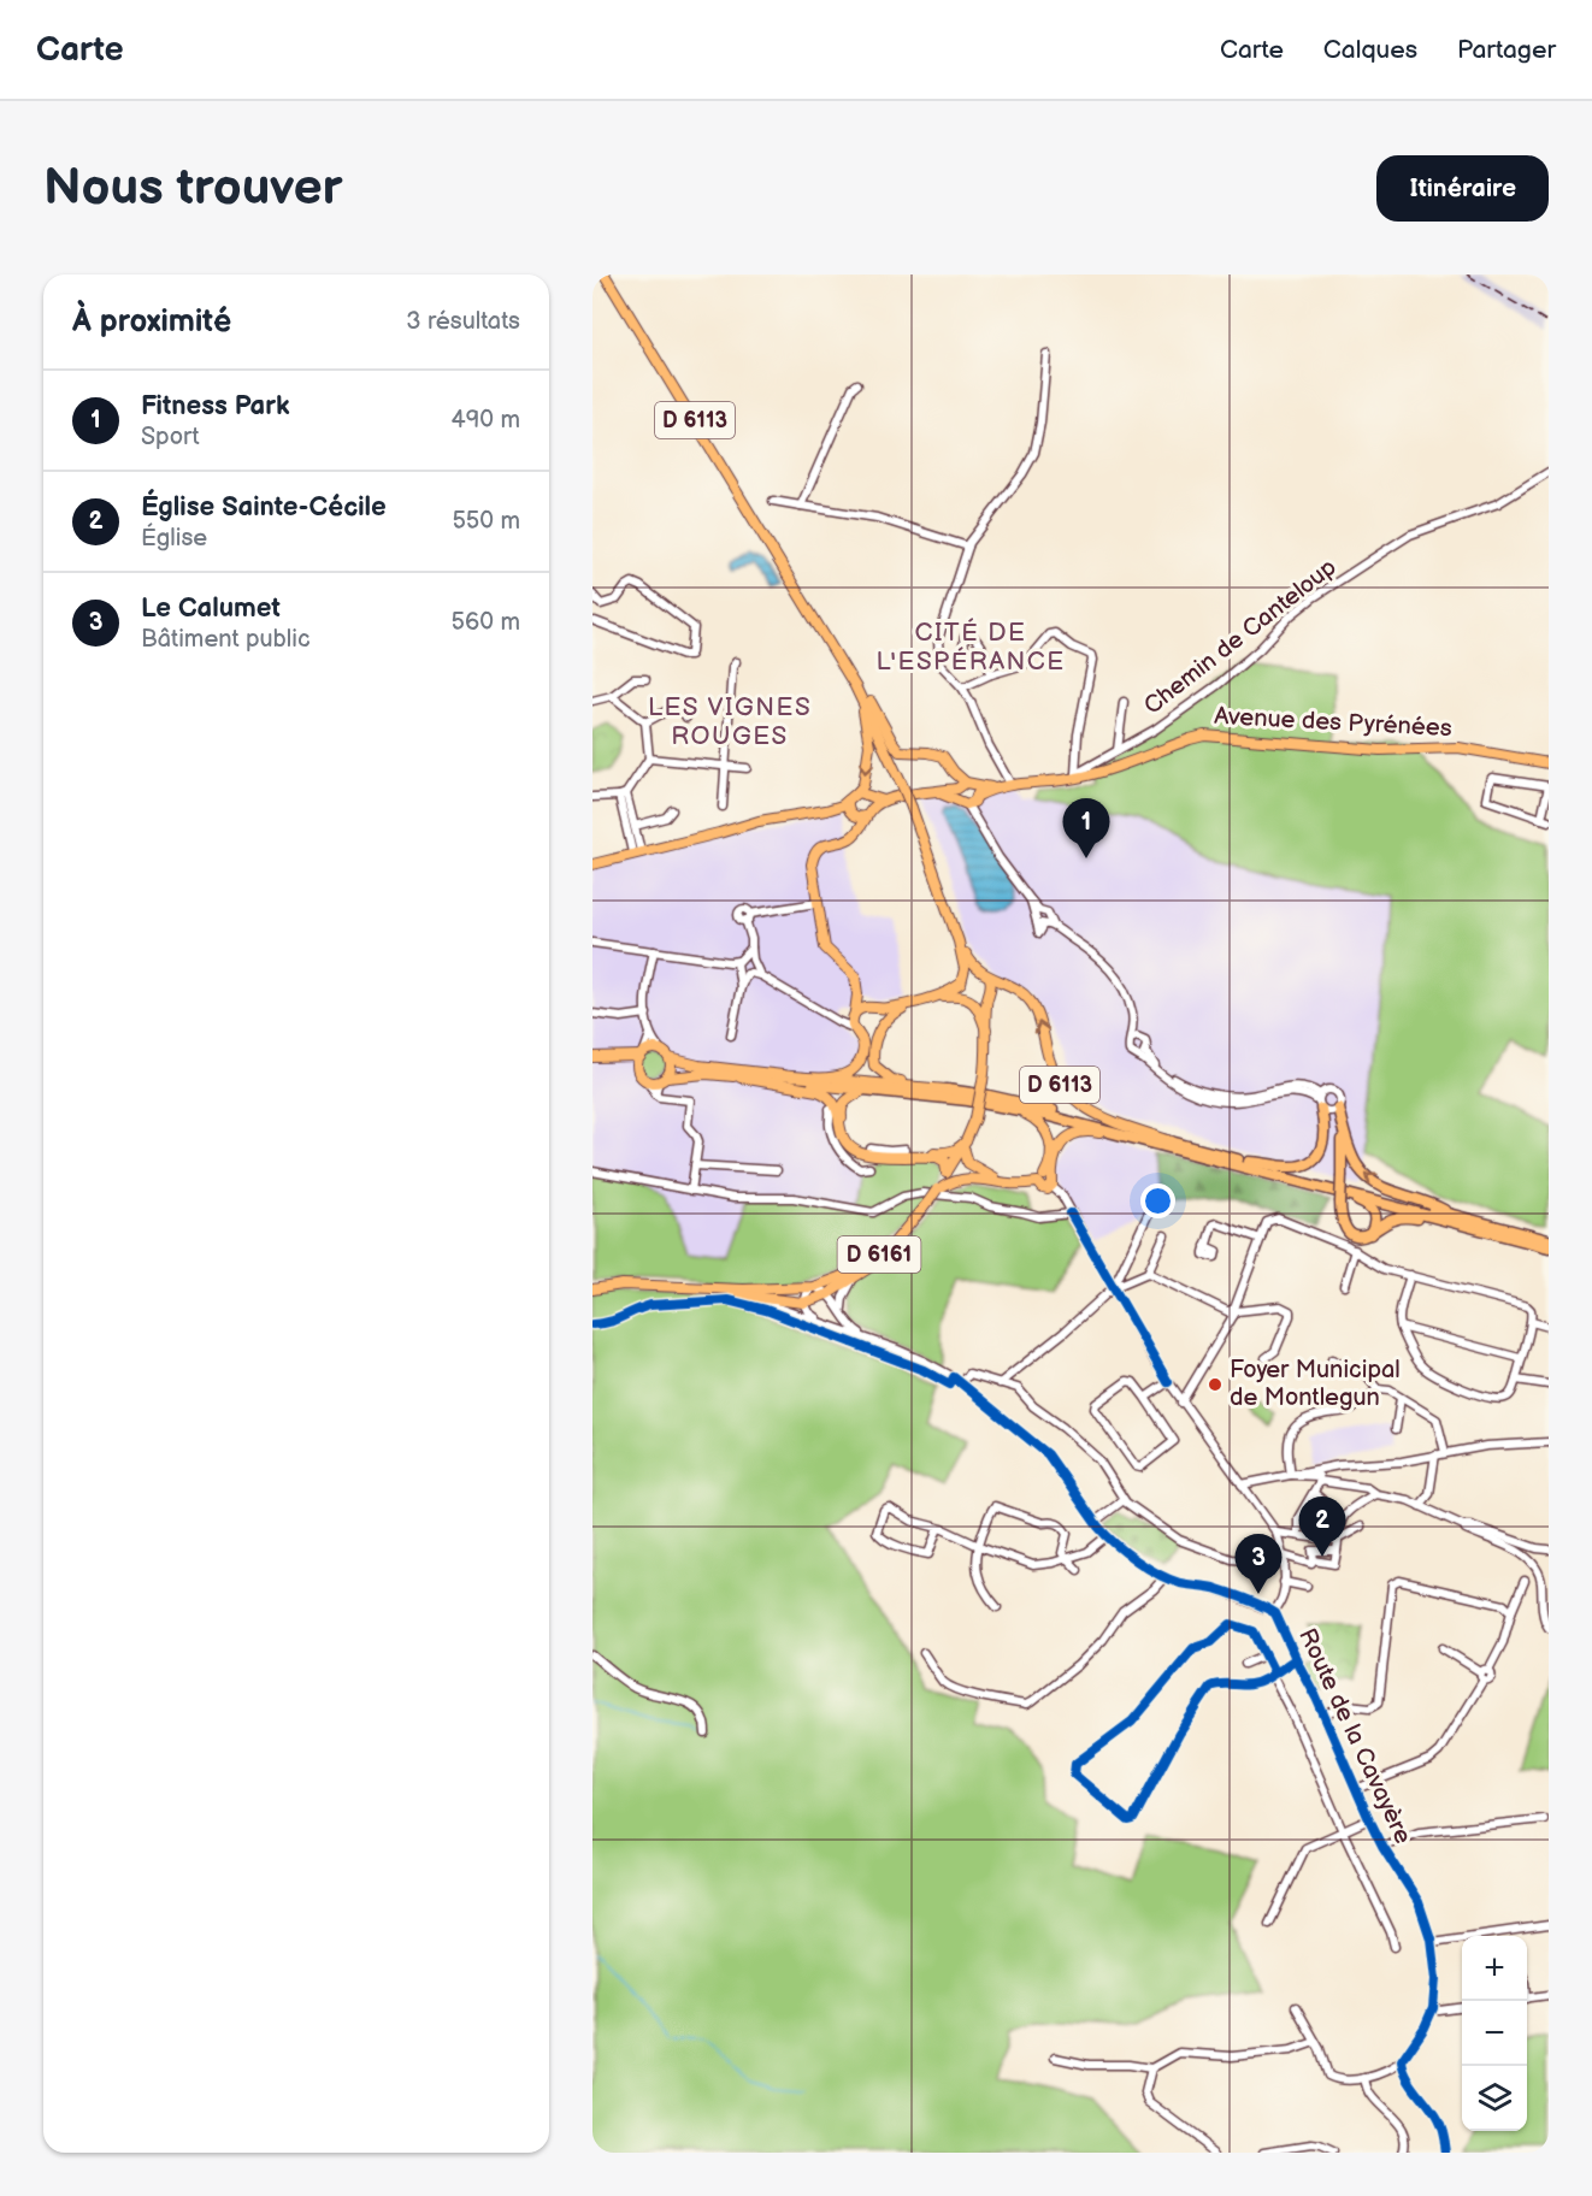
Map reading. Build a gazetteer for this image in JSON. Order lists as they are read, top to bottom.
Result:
{
  "streets": {
    "highway": ["D 6113"],
    "main road": ["Avenue des Pyrénées", "D 6161"],
    "street": ["Chemin de Canteloup", "Route de la Cavayère"]
  },
  "crossings": [
    ["D 6113", "D 6161"],
    ["Chemin de Canteloup", "Avenue des Pyrénées"]
  ],
  "districts": ["CITÉ DE L'ESPÉRANCE", "LES VIGNES ROUGES"],
  "places": ["Foyer Municipal de Montlegun"],
  "page": {
    "header": "Carte",
    "nav": ["Carte", "Calques", "Partager"],
    "buttons": "Itinéraire",
    "title": "Nous trouver",
    "heading": ["À proximité", "3 résultats"],
    "list": [
      {
        "mark": "1",
        "name": "Fitness Park",
        "note": "Sport",
        "value": "490 m"
      },
      {
        "mark": "2",
        "name": "Église Sainte-Cécile",
        "note": "Église",
        "value": "550 m"
      },
      {
        "mark": "3",
        "name": "Le Calumet",
        "note": "Bâtiment public",
        "value": "560 m"
      }
    ],
    "pins": ["1", "2", "3"],
    "map_buttons": ["+", "−"]
  }
}
